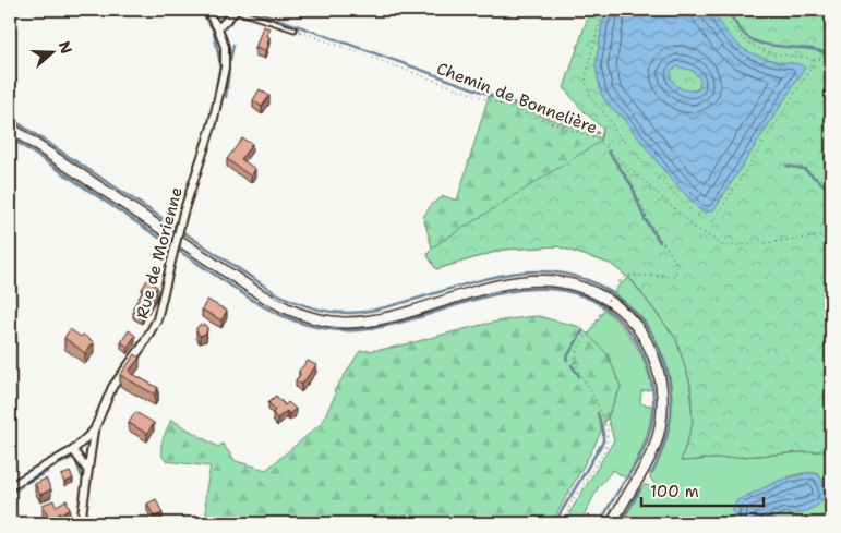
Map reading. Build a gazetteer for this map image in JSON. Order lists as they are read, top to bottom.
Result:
{
  "streets": {
    "street": ["Rue de Morienne"],
    "path": ["Chemin de Bonnelière"]
  },
  "scale_bar": "100 m",
  "north": "right"
}
